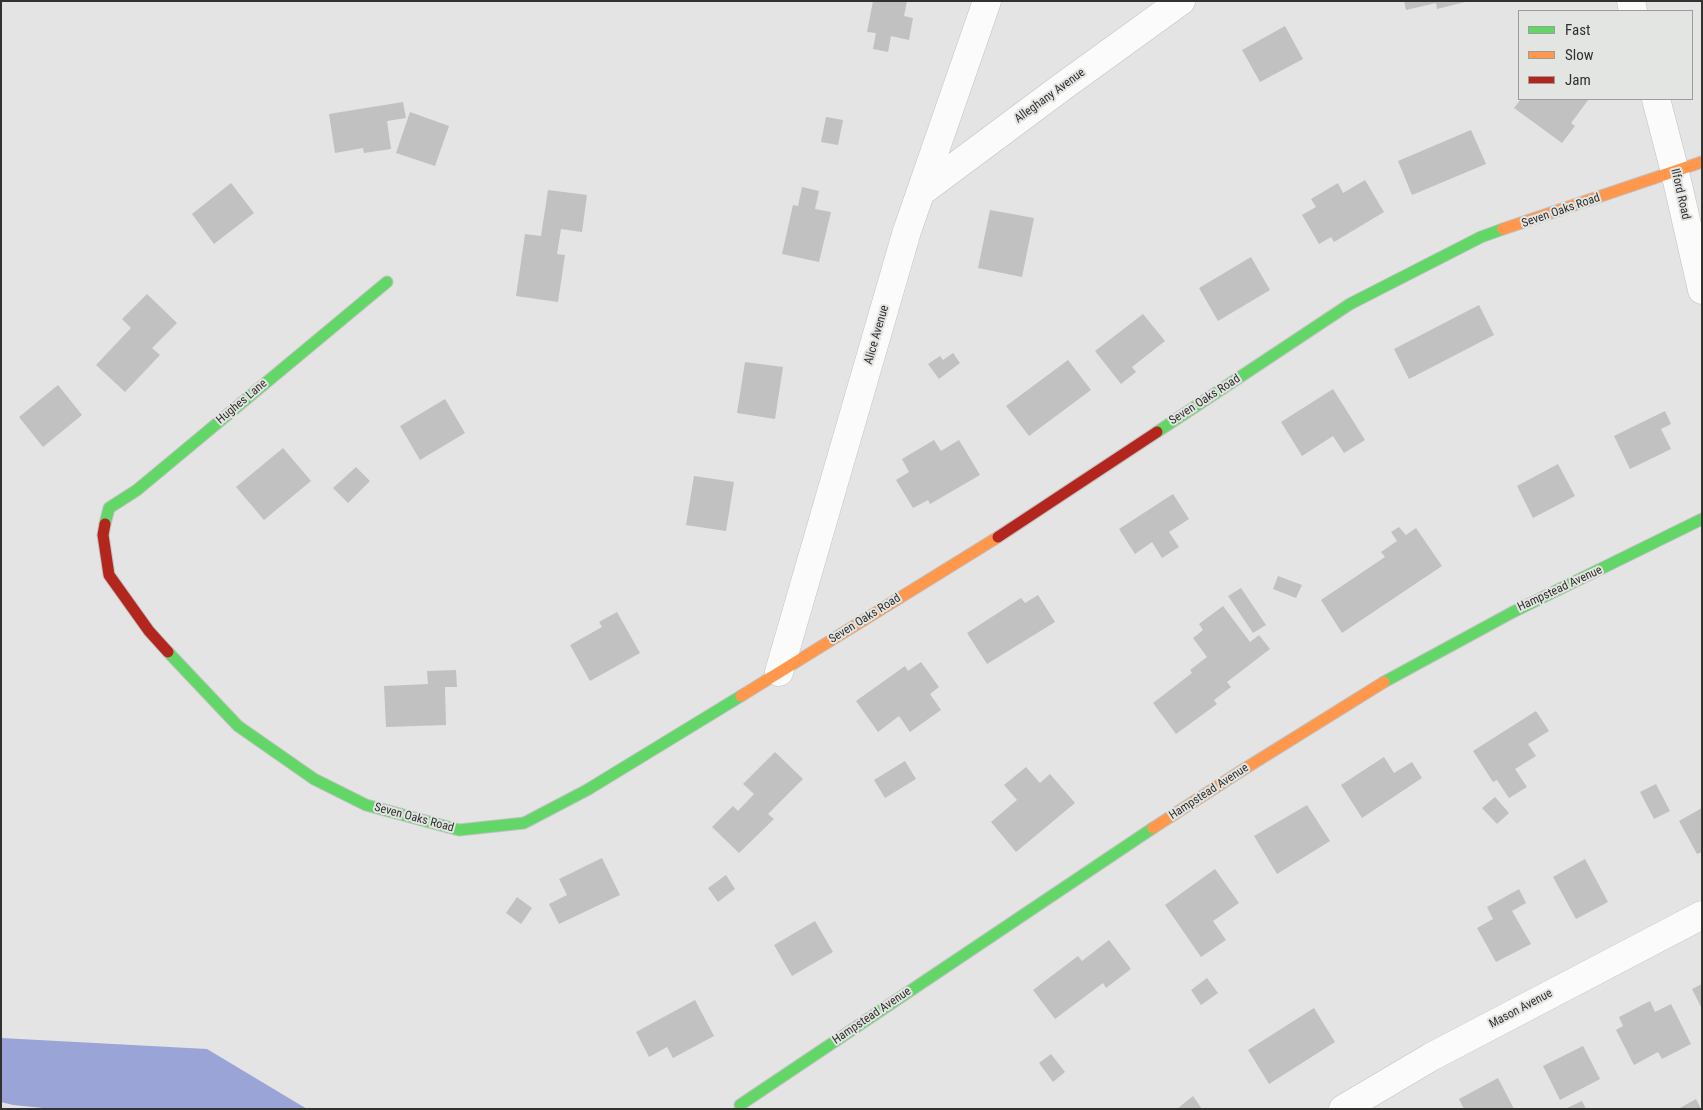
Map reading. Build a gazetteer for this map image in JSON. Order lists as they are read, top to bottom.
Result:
{
  "streets": {
    "street": [
      "Alleghany Avenue",
      "Ilford Road",
      "Seven Oaks Road",
      "Alice Avenue",
      "Hughes Lane",
      "Hampstead Avenue",
      "Mason Avenue"
    ]
  },
  "crossings": [
    ["Alleghany Avenue", "Alice Avenue"],
    ["Ilford Road", "Seven Oaks Road"],
    ["Seven Oaks Road", "Alice Avenue"],
    ["Seven Oaks Road", "Hughes Lane"]
  ],
  "legend": ["Fast", "Slow", "Jam"]
}
